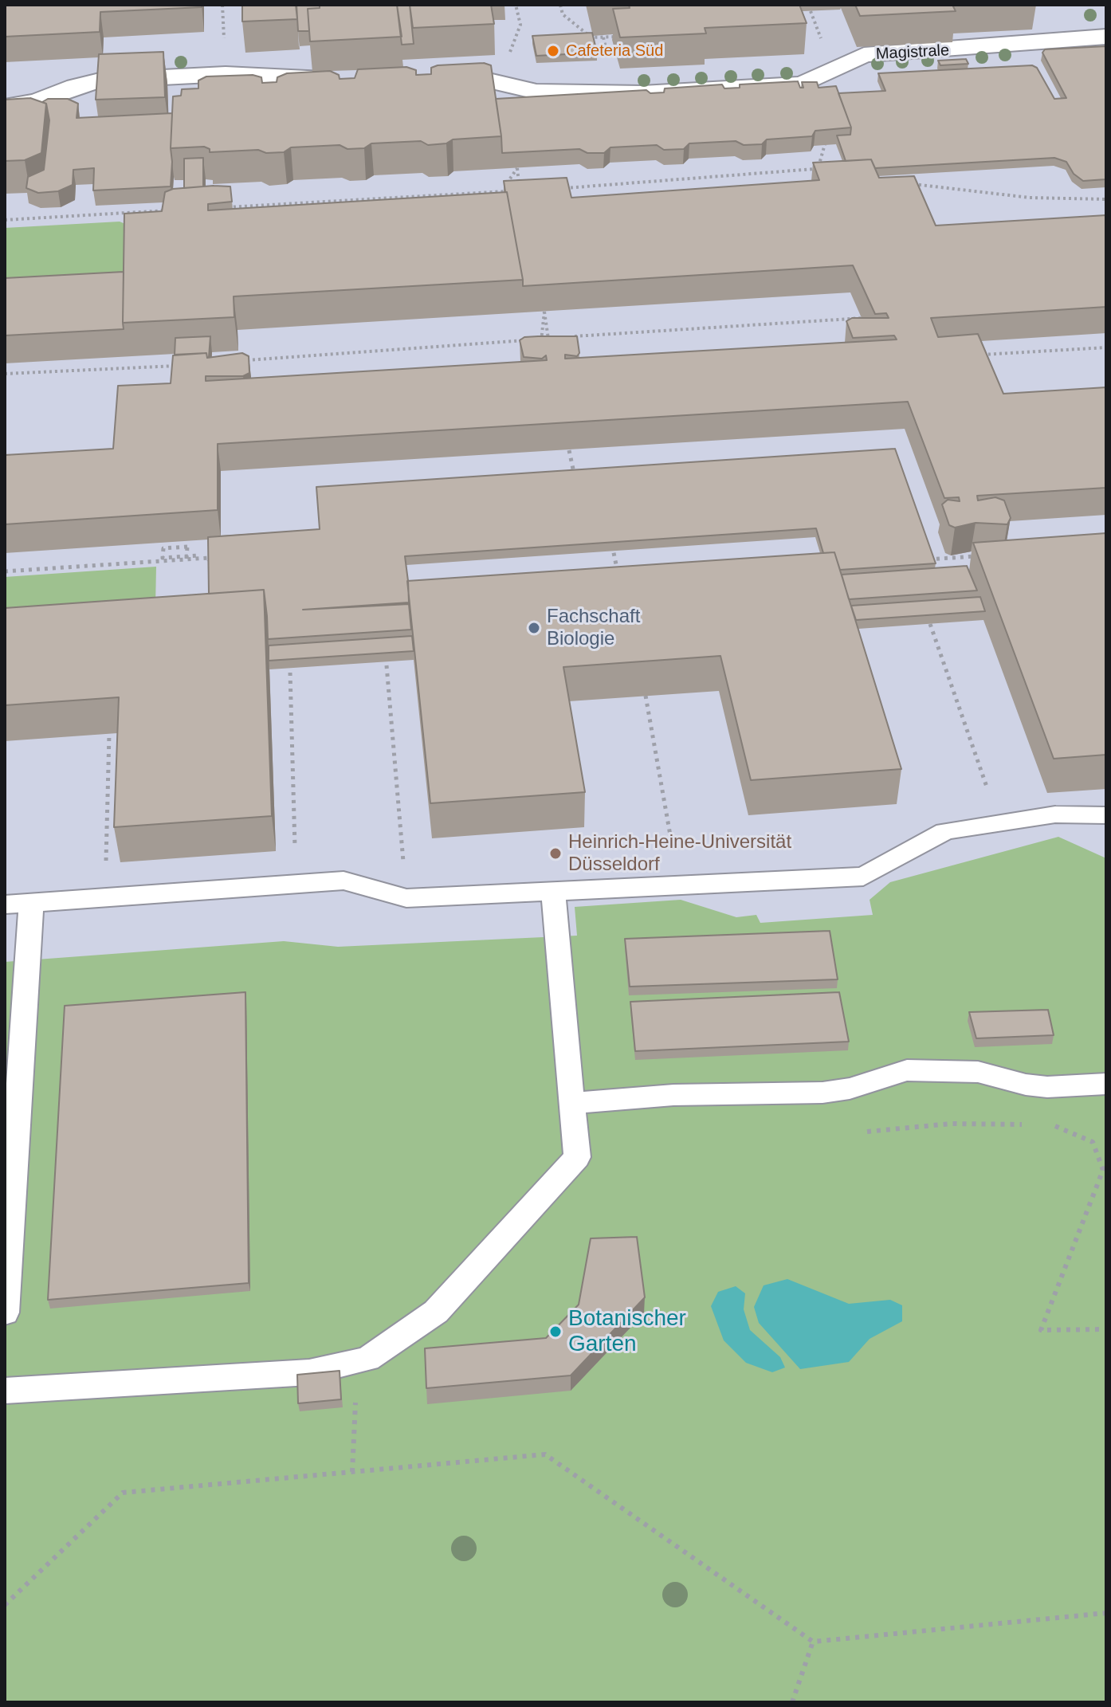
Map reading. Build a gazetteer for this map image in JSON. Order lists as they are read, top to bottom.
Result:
{
  "streets": {
    "street": ["Magistrale"]
  },
  "places": [
    "Cafeteria Süd",
    "Fachschaft Biologie",
    "Heinrich-Heine-Universität Düsseldorf",
    "Botanischer Garten"
  ]
}
